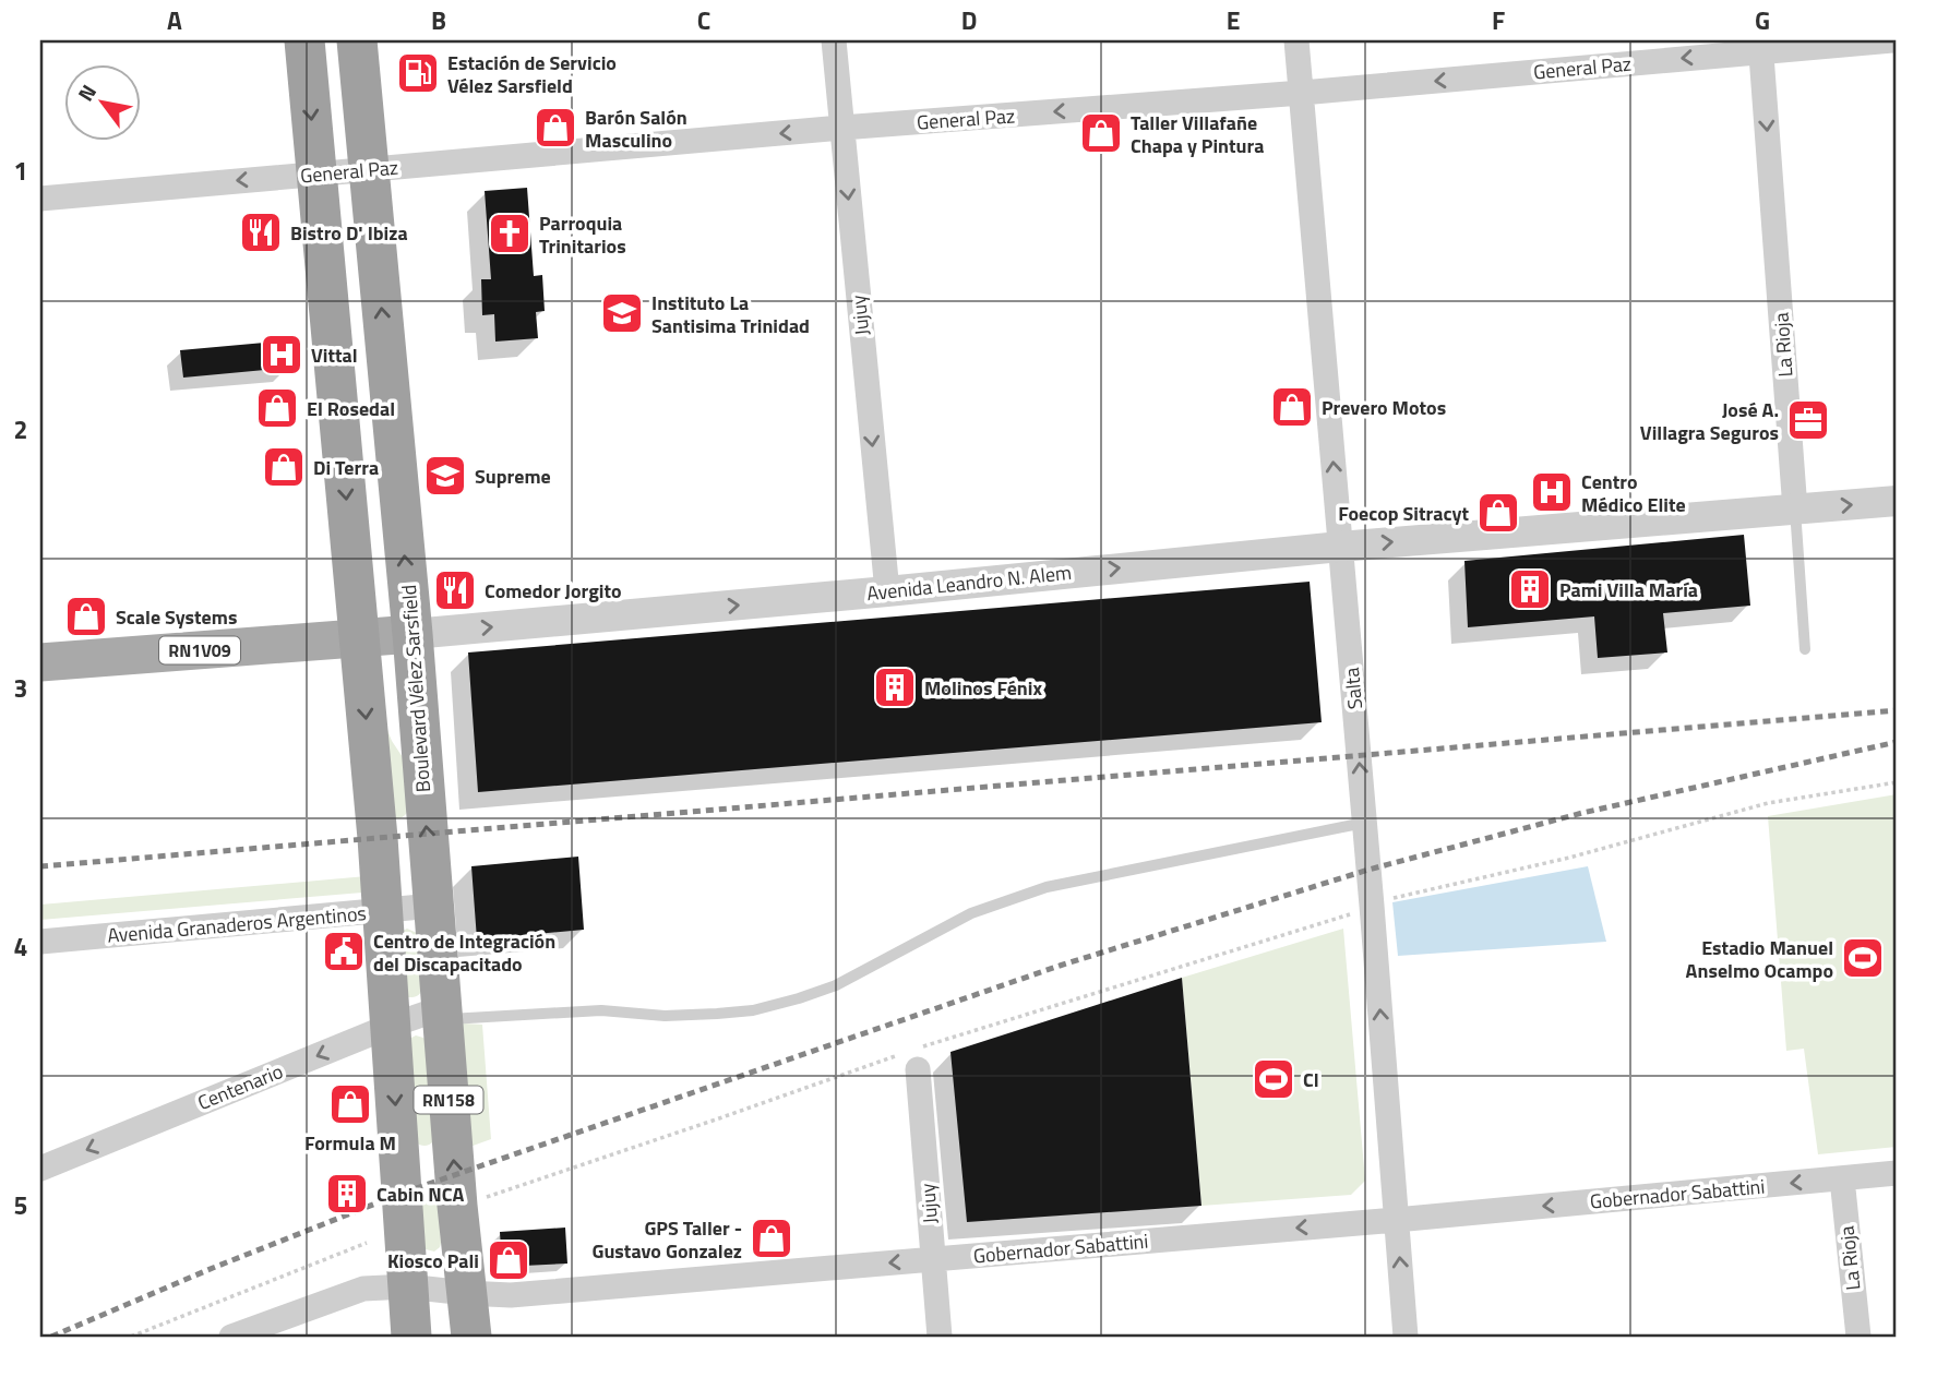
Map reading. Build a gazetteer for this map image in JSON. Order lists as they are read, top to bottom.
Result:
{
  "streets": {
    "highway": ["Boulevard Vélez Sarsfield", "RN158"],
    "main road": ["Avenida Leandro N. Alem", "RN1V09"],
    "street": [
      "General Paz",
      "Jujuy",
      "La Rioja",
      "Salta",
      "Avenida Granaderos Argentinos",
      "Centenario",
      "Gobernador Sabattini"
    ]
  },
  "crossings": [
    ["General Paz", "Jujuy"],
    ["General Paz", "La Rioja"],
    ["General Paz", "Boulevard Vélez Sarsfield"],
    ["General Paz", "Salta"],
    ["General Paz", "RN158"],
    ["Jujuy", "Avenida Leandro N. Alem"],
    ["Jujuy", "Gobernador Sabattini"],
    ["La Rioja", "Avenida Leandro N. Alem"],
    ["La Rioja", "Gobernador Sabattini"],
    ["Avenida Leandro N. Alem", "Boulevard Vélez Sarsfield"],
    ["Avenida Leandro N. Alem", "Salta"],
    ["Avenida Leandro N. Alem", "RN158"],
    ["Boulevard Vélez Sarsfield", "Avenida Granaderos Argentinos"],
    ["Boulevard Vélez Sarsfield", "Centenario"],
    ["Boulevard Vélez Sarsfield", "Gobernador Sabattini"],
    ["Salta", "Gobernador Sabattini"],
    ["Avenida Granaderos Argentinos", "RN158"],
    ["Centenario", "RN158"],
    ["RN158", "Gobernador Sabattini"]
  ],
  "one_way": [
    "General Paz",
    "Jujuy",
    "La Rioja",
    "Avenida Leandro N. Alem",
    "Salta",
    "Centenario",
    "Gobernador Sabattini"
  ],
  "places": {
    "fuel station": ["Estación de Servicio Vélez Sarsfield"],
    "shop": [
      "Barón Salón Masculino",
      "Taller Villafañe Chapa y Pintura",
      "Prevero Motos",
      "El Rosedal",
      "Di Terra",
      "Foecop Sitracyt",
      "Scale Systems",
      "Formula M",
      "GPS Taller - Gustavo Gonzalez",
      "Kiosco Pali"
    ],
    "restaurant": ["Bistro D' Ibiza", "Comedor Jorgito"],
    "church": ["Parroquia Trinitarios"],
    "school or university": ["Instituto La Santisima Trinidad", "Supreme"],
    "hospital": ["Vittal", "Centro Médico Elite"],
    "office": ["José A. Villagra Seguros"],
    "building": ["Pami Villa María", "Molinos Fénix", "Cabin NCA"],
    "public building": ["Centro de Integración del Discapacitado"],
    "sports": ["Estadio Manuel Anselmo Ocampo", "Cl"]
  },
  "north": "top left",
  "grid": {
    "columns": [
      "A",
      "B",
      "C",
      "D",
      "E",
      "F",
      "G"
    ],
    "rows": [
      "1",
      "2",
      "3",
      "4",
      "5"
    ]
  }
}
